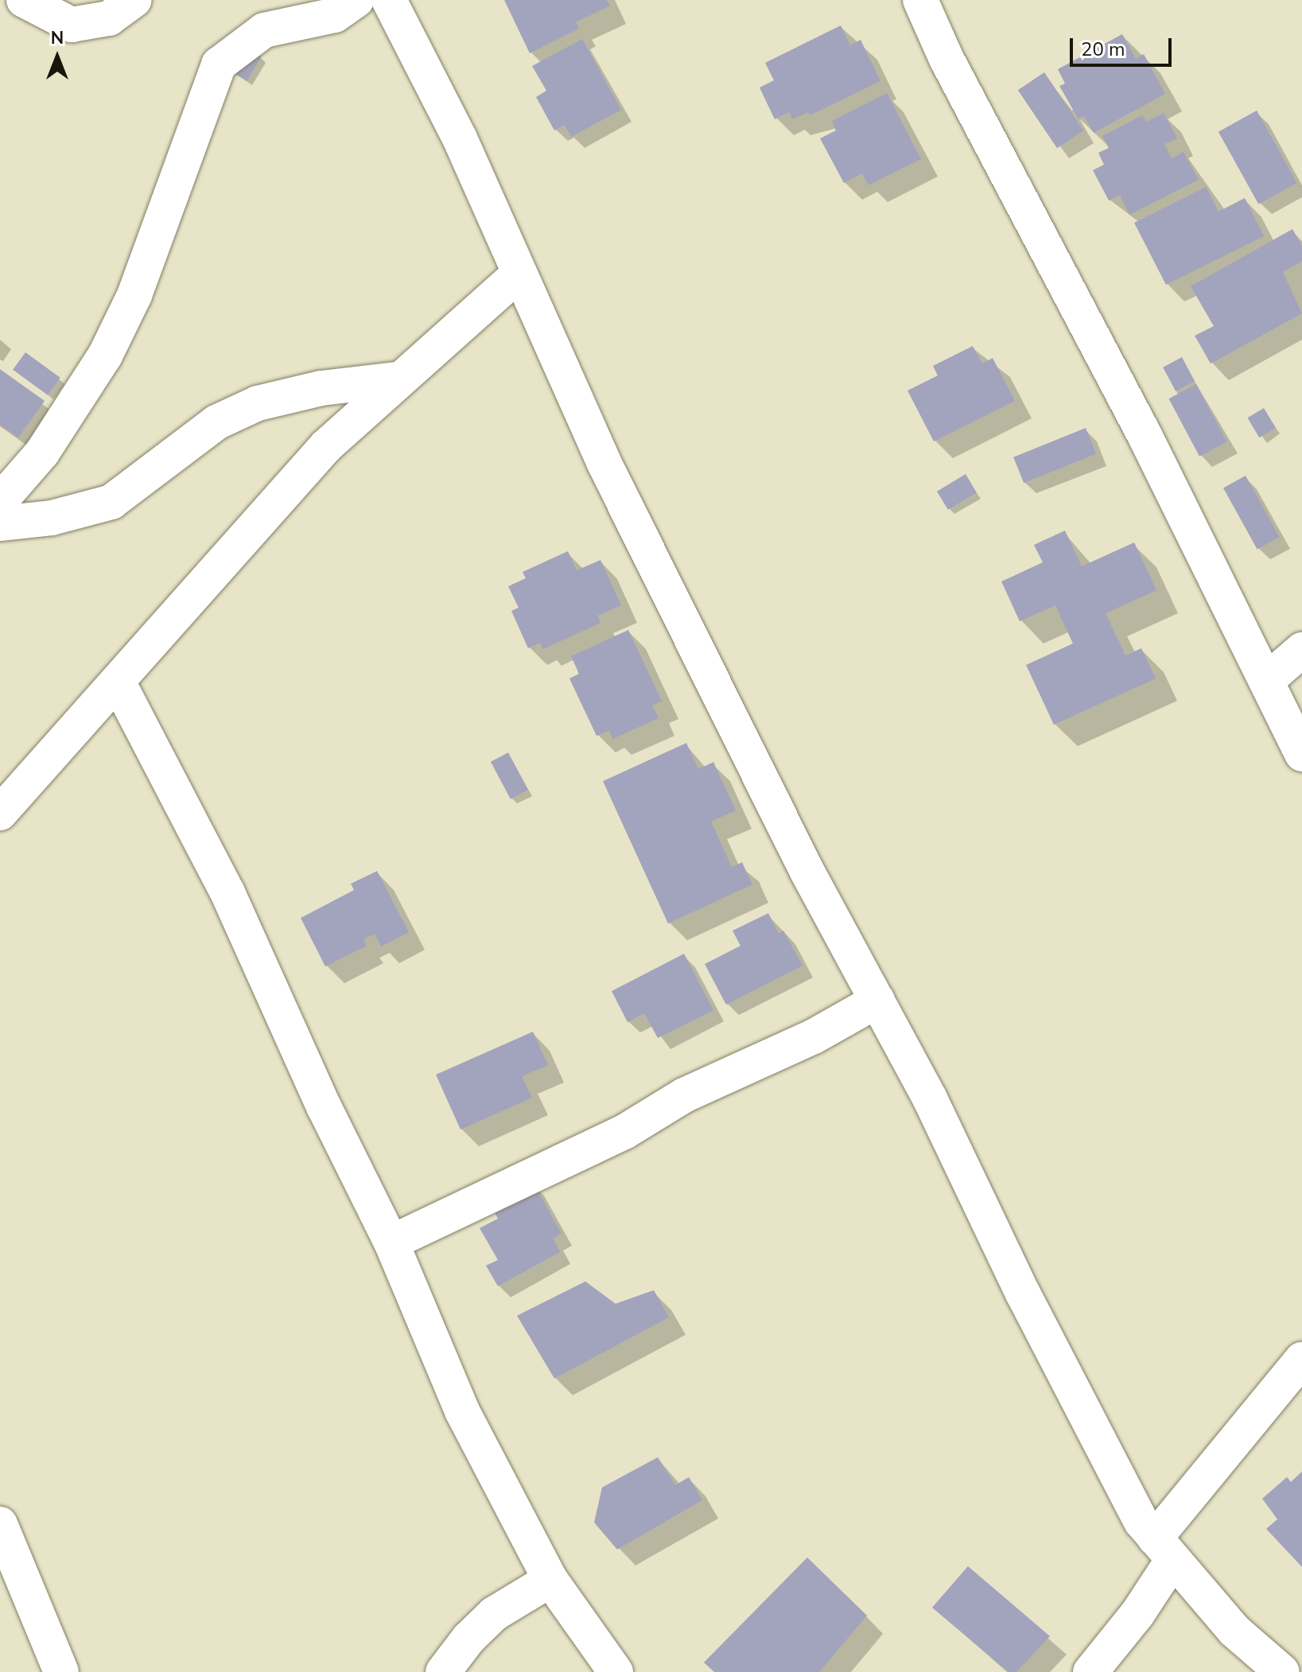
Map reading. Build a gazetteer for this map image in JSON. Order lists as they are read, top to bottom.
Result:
{
  "scale_bar": "20 m",
  "north": "top"
}
